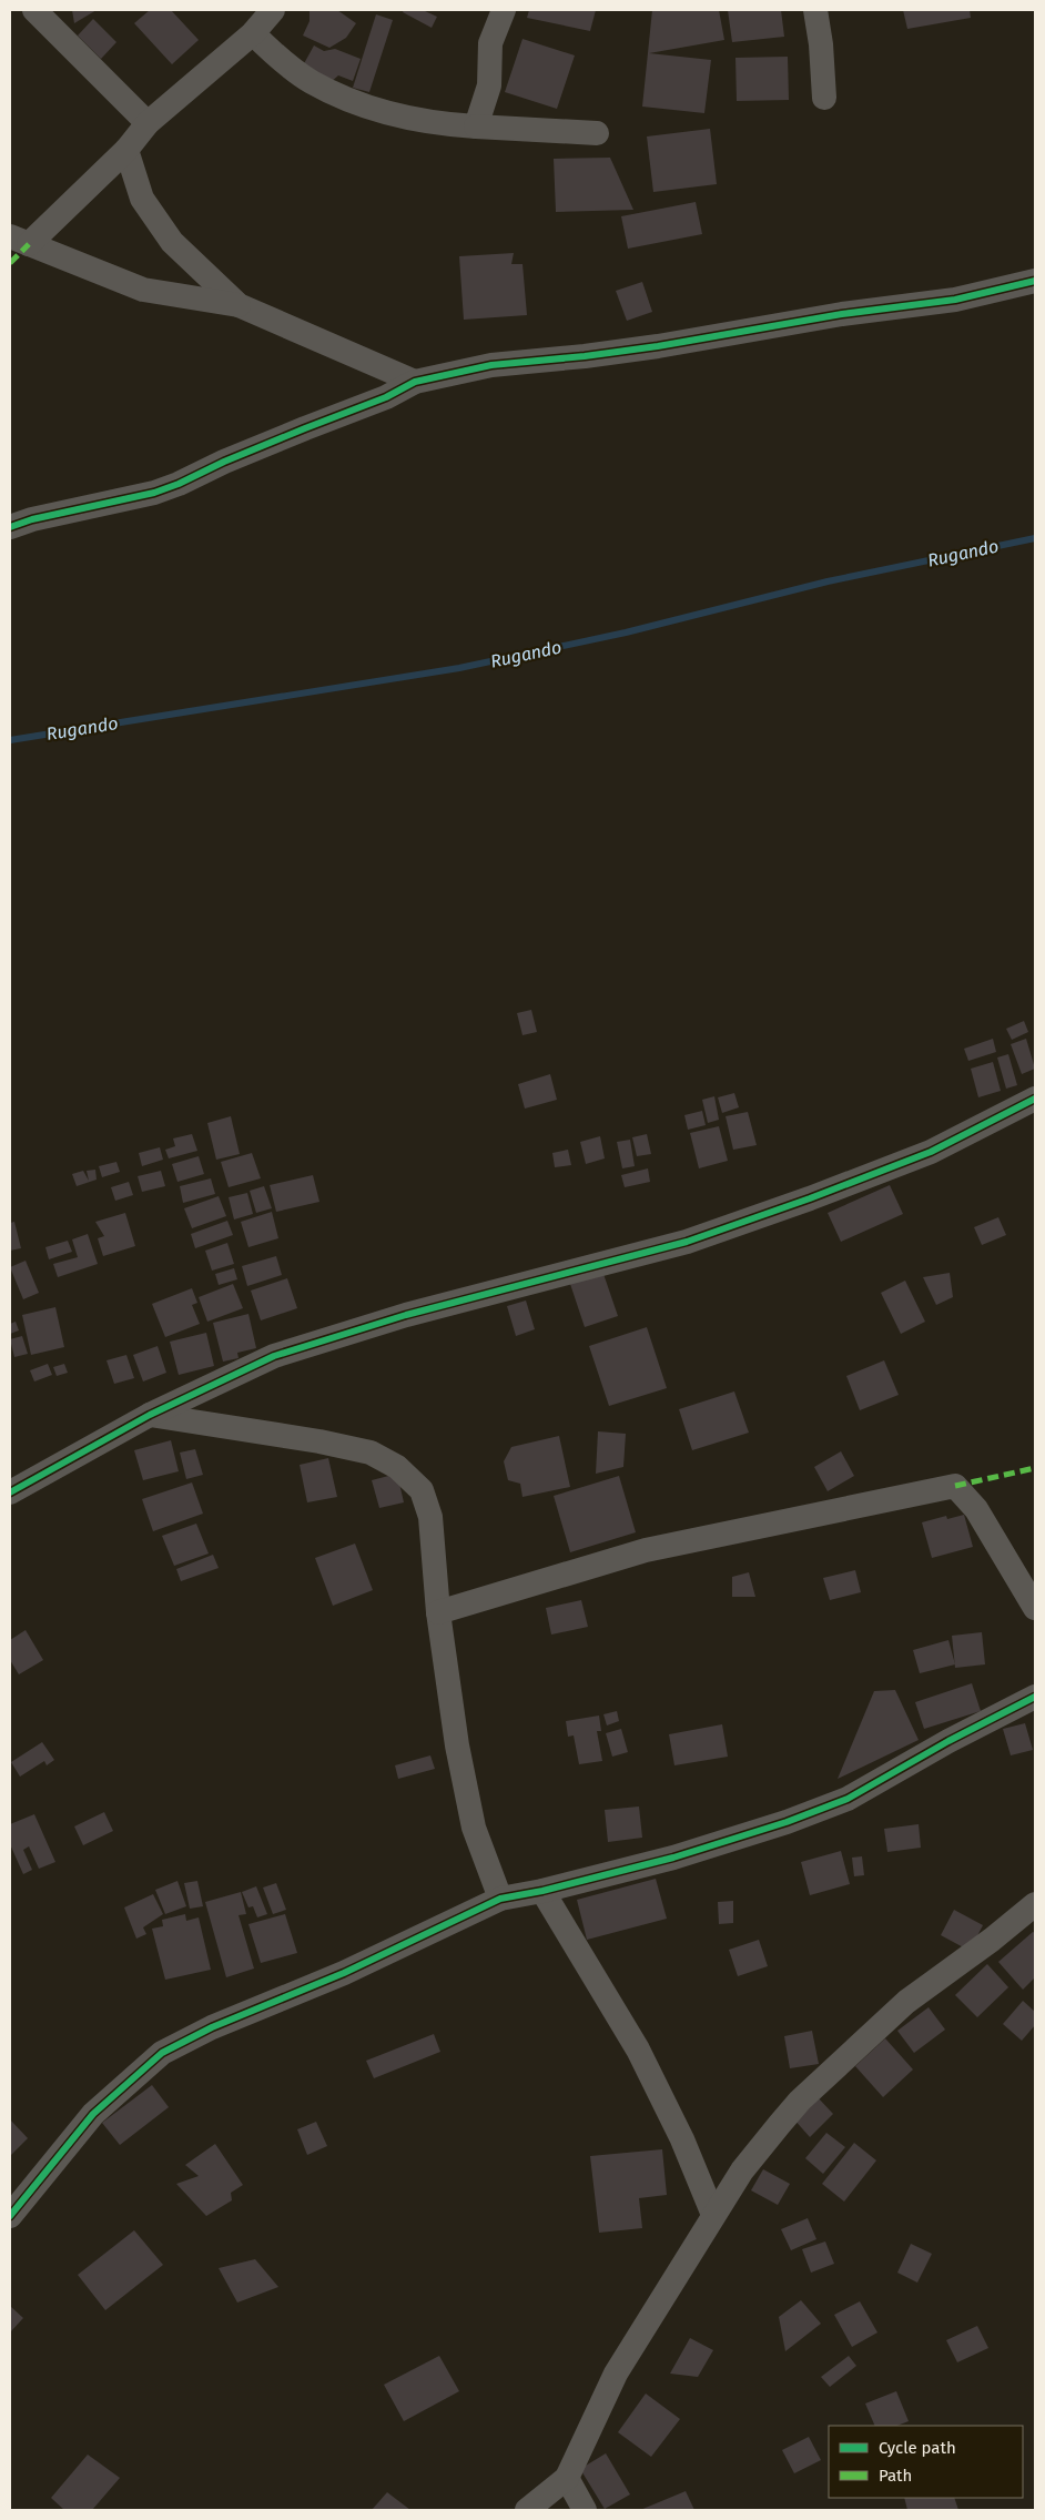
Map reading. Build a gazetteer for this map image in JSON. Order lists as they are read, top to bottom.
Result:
{
  "water": ["Rugando"],
  "legend": ["Cycle path", "Path"]
}
